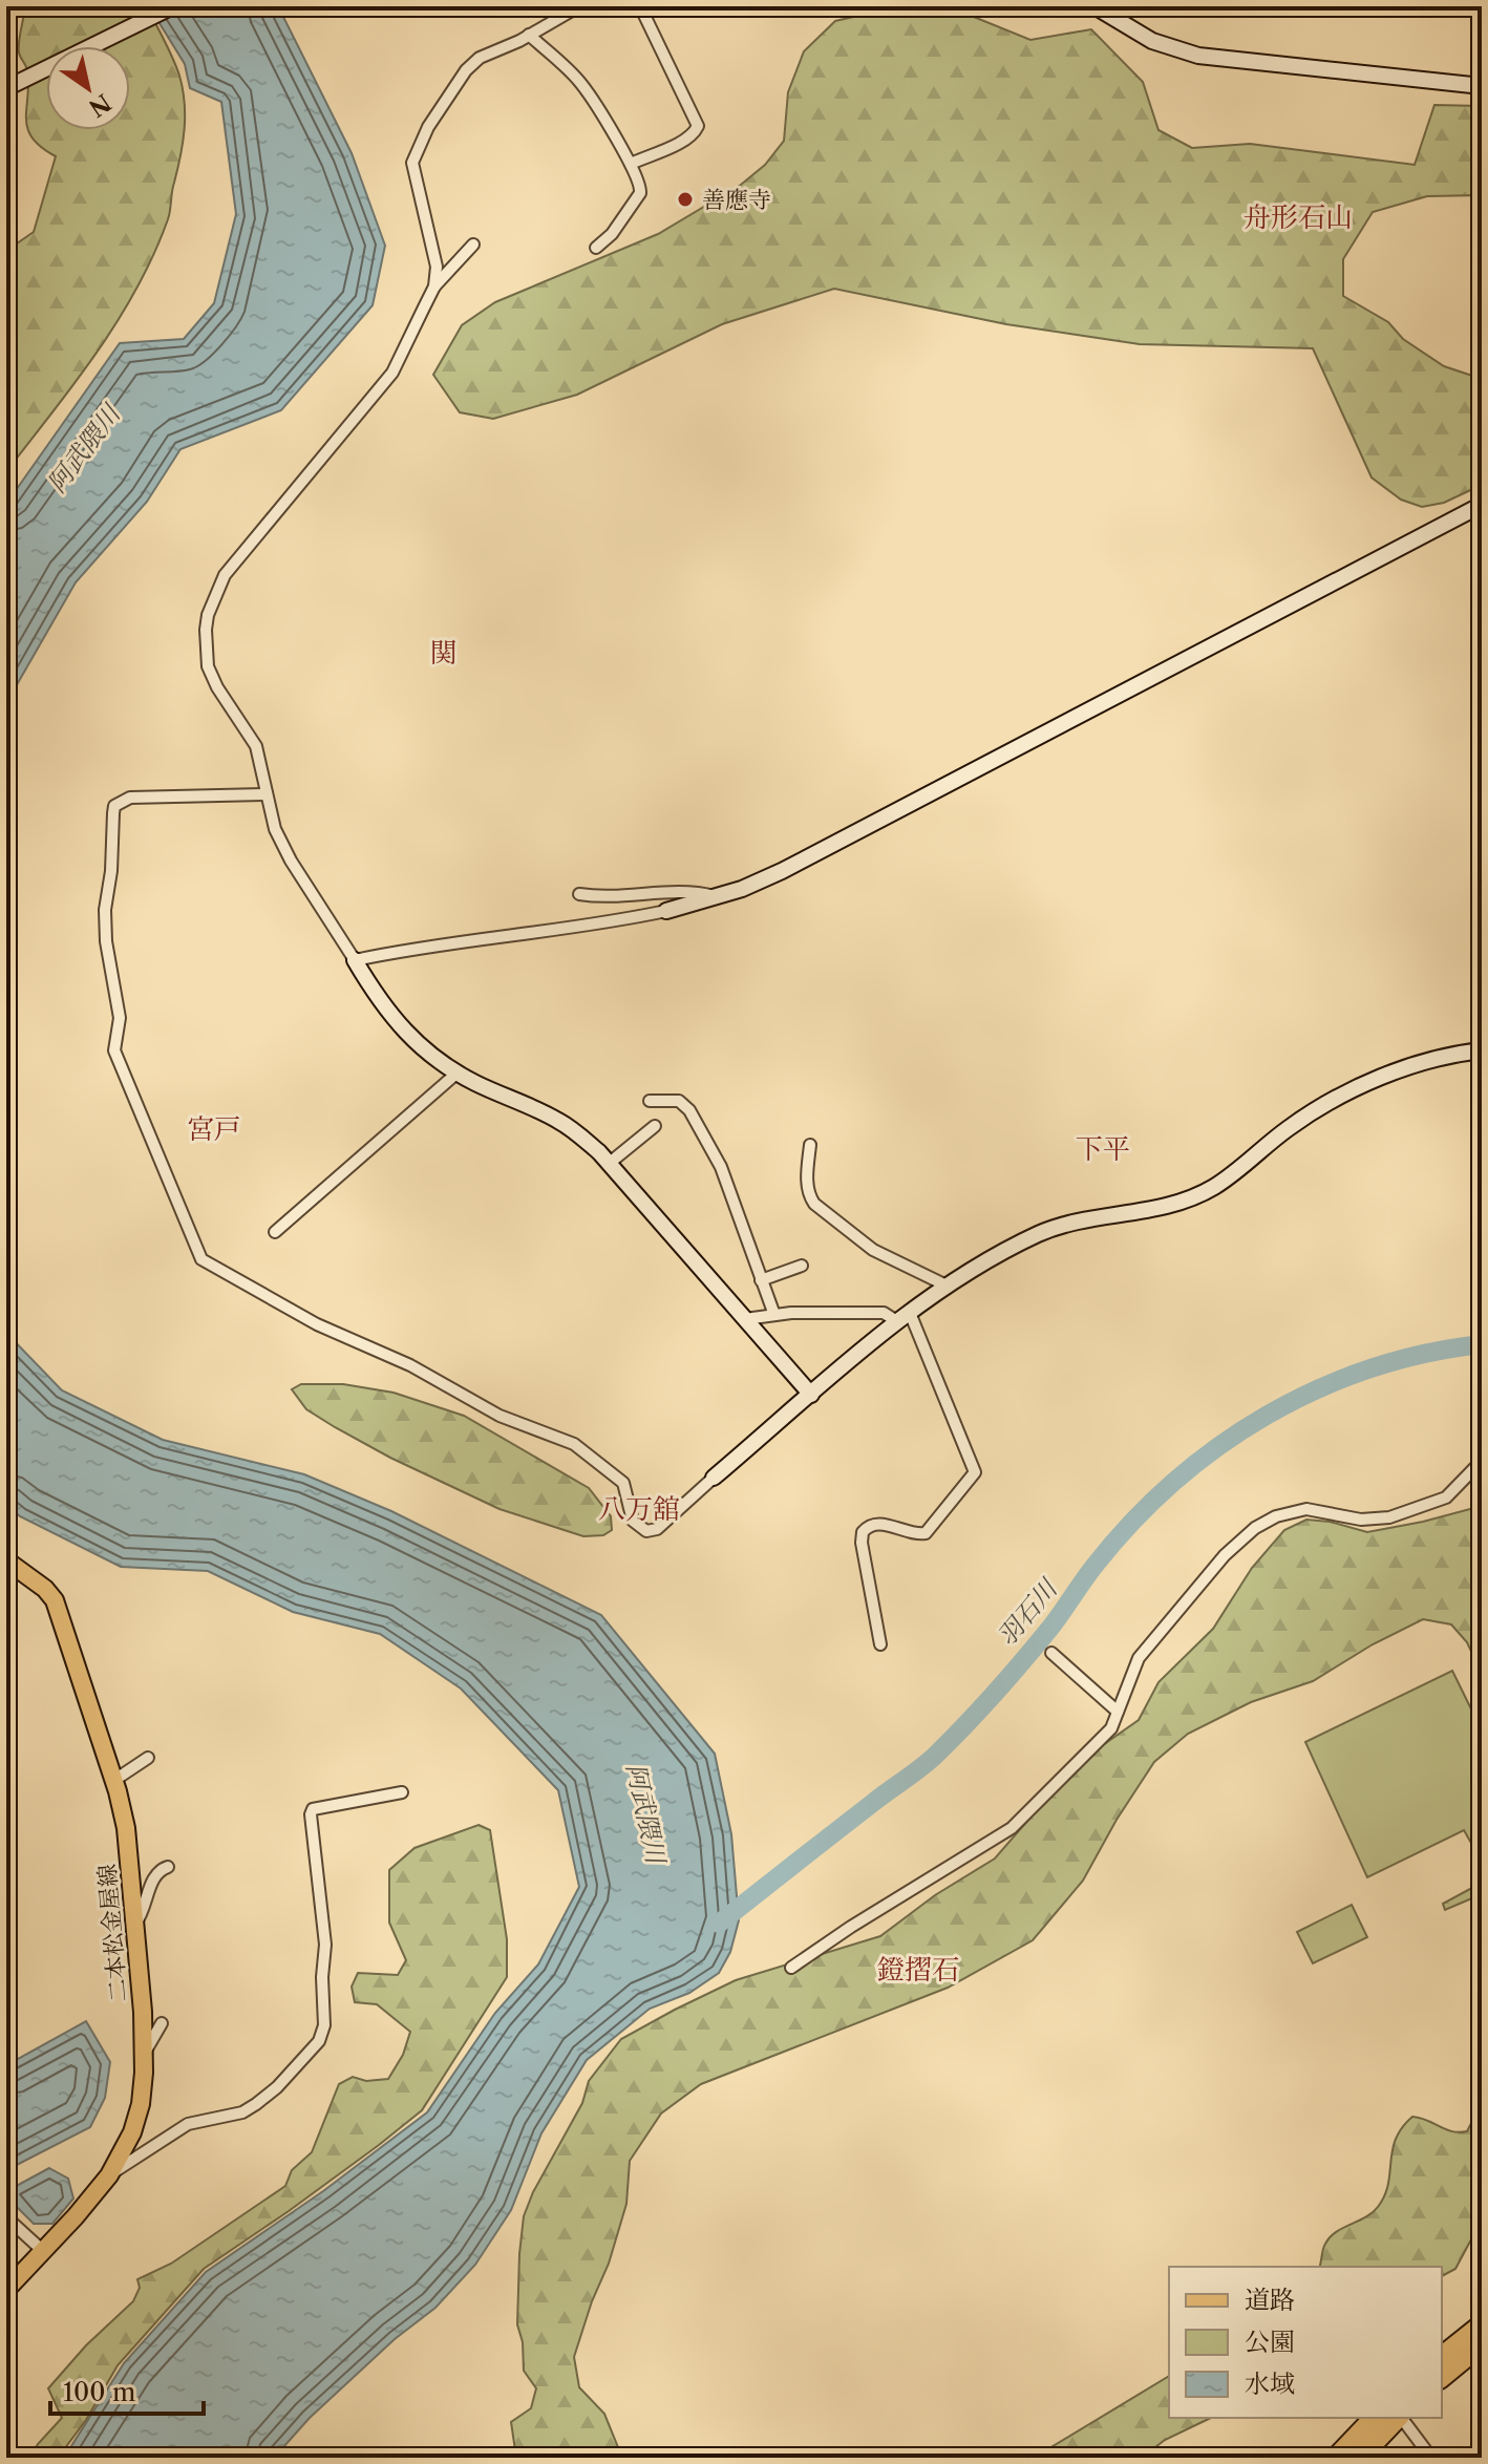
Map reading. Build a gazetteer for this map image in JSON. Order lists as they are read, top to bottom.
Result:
{
  "streets": {
    "main road": ["二本松金屋線"]
  },
  "districts": [
    "舟形石山",
    "関",
    "宮戸",
    "下平",
    "八万舘",
    "鐙摺石"
  ],
  "water": ["阿武隈川", "羽石川"],
  "places": ["善應寺"],
  "legend": ["道路", "公園", "水域"],
  "scale_bar": "100 m",
  "north": "bottom right"
}
